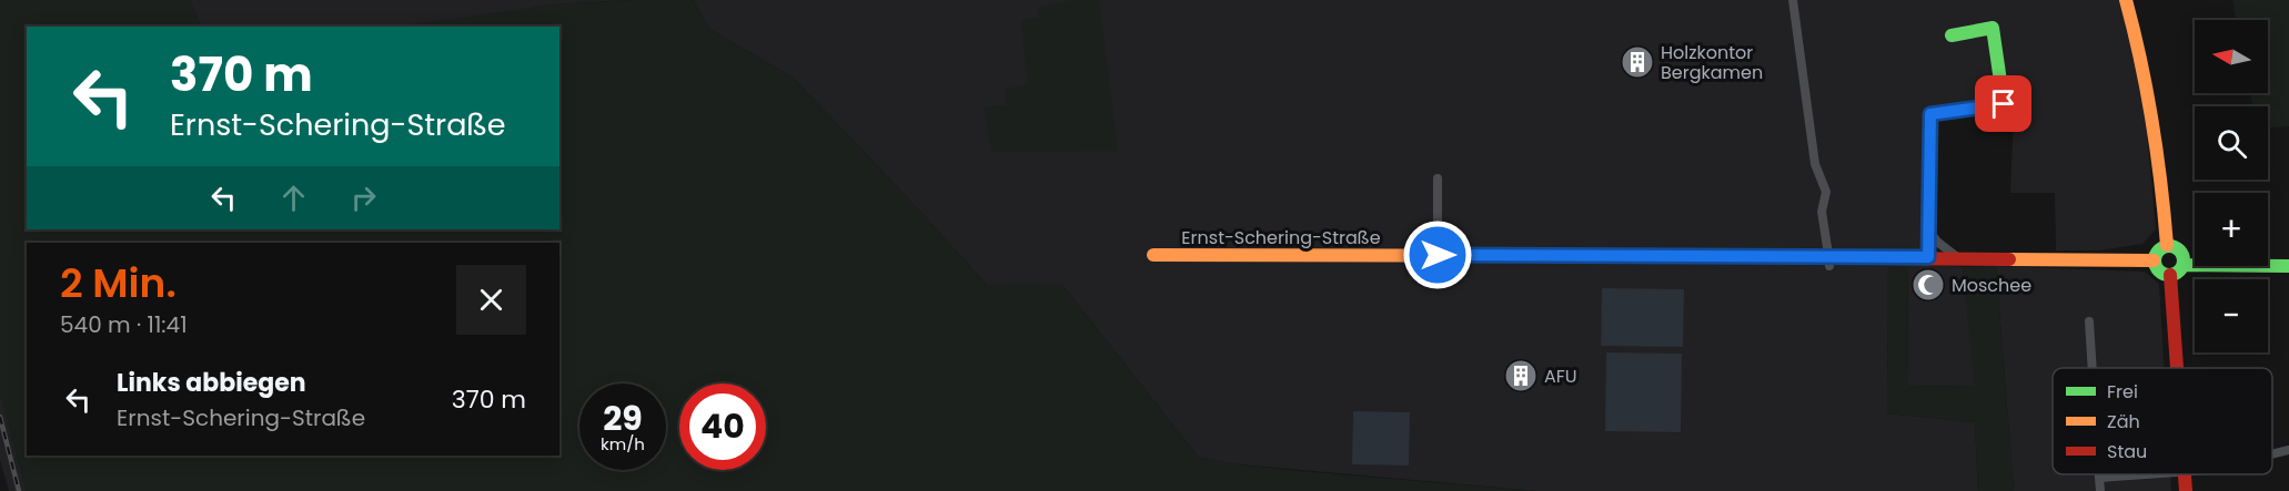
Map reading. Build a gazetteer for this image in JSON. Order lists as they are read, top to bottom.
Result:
{
  "streets": {
    "street": ["Ernst-Schering-Straße"]
  },
  "places": {
    "building": ["Holzkontor Bergkamen", "AFU"],
    "mosque": ["Moschee"]
  },
  "legend": ["Frei", "Zäh", "Stau"],
  "north": "left",
  "page": {
    "map_buttons": ["+", "−"],
    "turn": ["370 m", "Ernst-Schering-Straße"],
    "heading": ["2 Min.", "540 m · 11:41"],
    "list": [
      {
        "name": "Links abbiegen",
        "note": "Ernst-Schering-Straße",
        "value": "370 m"
      }
    ],
    "speed": "29 km/h",
    "limit": "40"
  }
}
